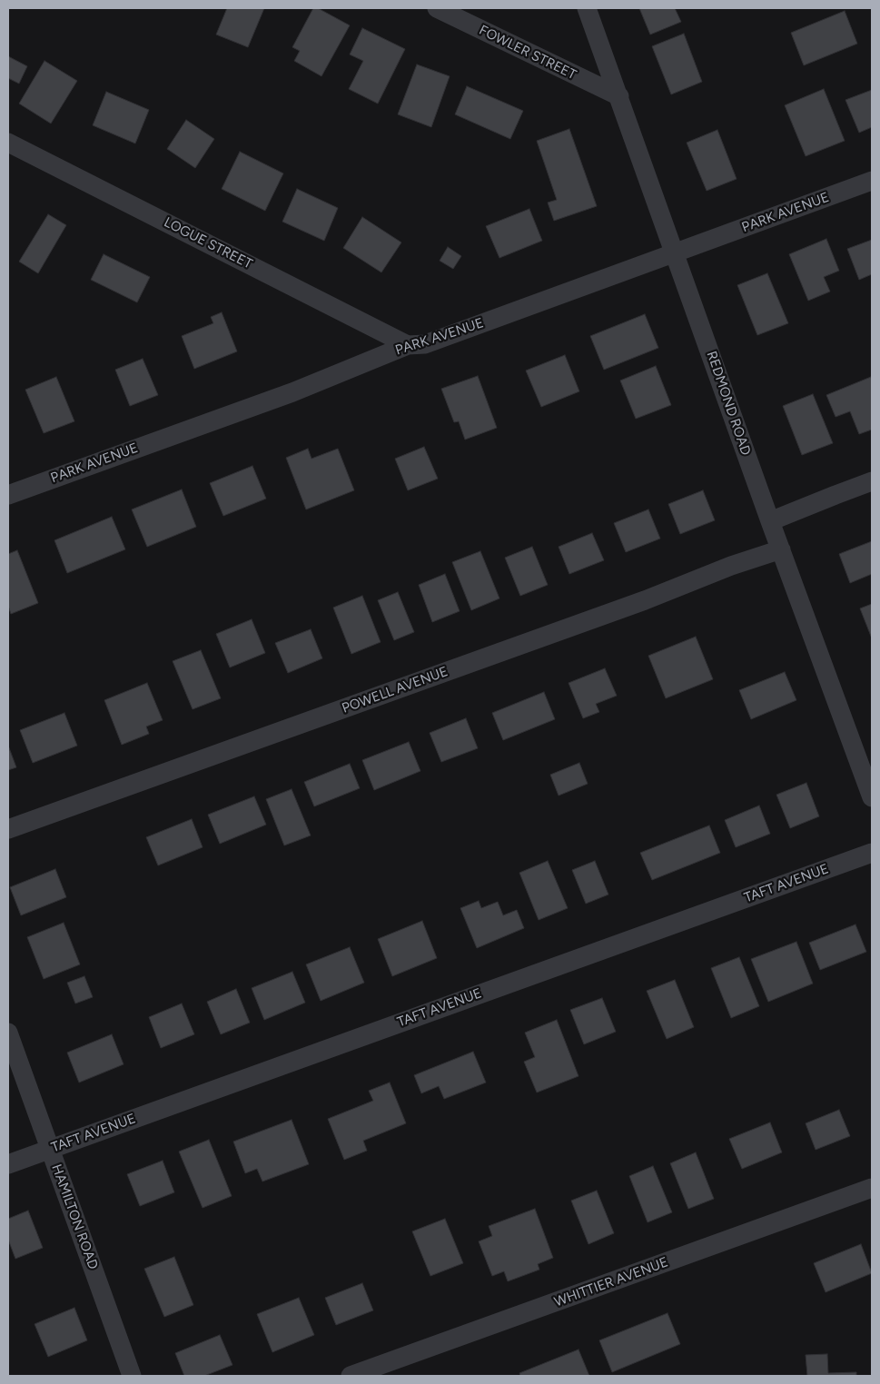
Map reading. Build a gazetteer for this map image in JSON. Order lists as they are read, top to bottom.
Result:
{
  "streets": {
    "street": [
      "FOWLER STREET",
      "PARK AVENUE",
      "LOGUE STREET",
      "REDMOND ROAD",
      "POWELL AVENUE",
      "TAFT AVENUE",
      "HAMILTON ROAD",
      "WHITTIER AVENUE"
    ]
  },
  "crossings": [
    ["FOWLER STREET", "REDMOND ROAD"],
    ["PARK AVENUE", "LOGUE STREET"],
    ["PARK AVENUE", "REDMOND ROAD"],
    ["REDMOND ROAD", "POWELL AVENUE"],
    ["TAFT AVENUE", "HAMILTON ROAD"]
  ]
}
